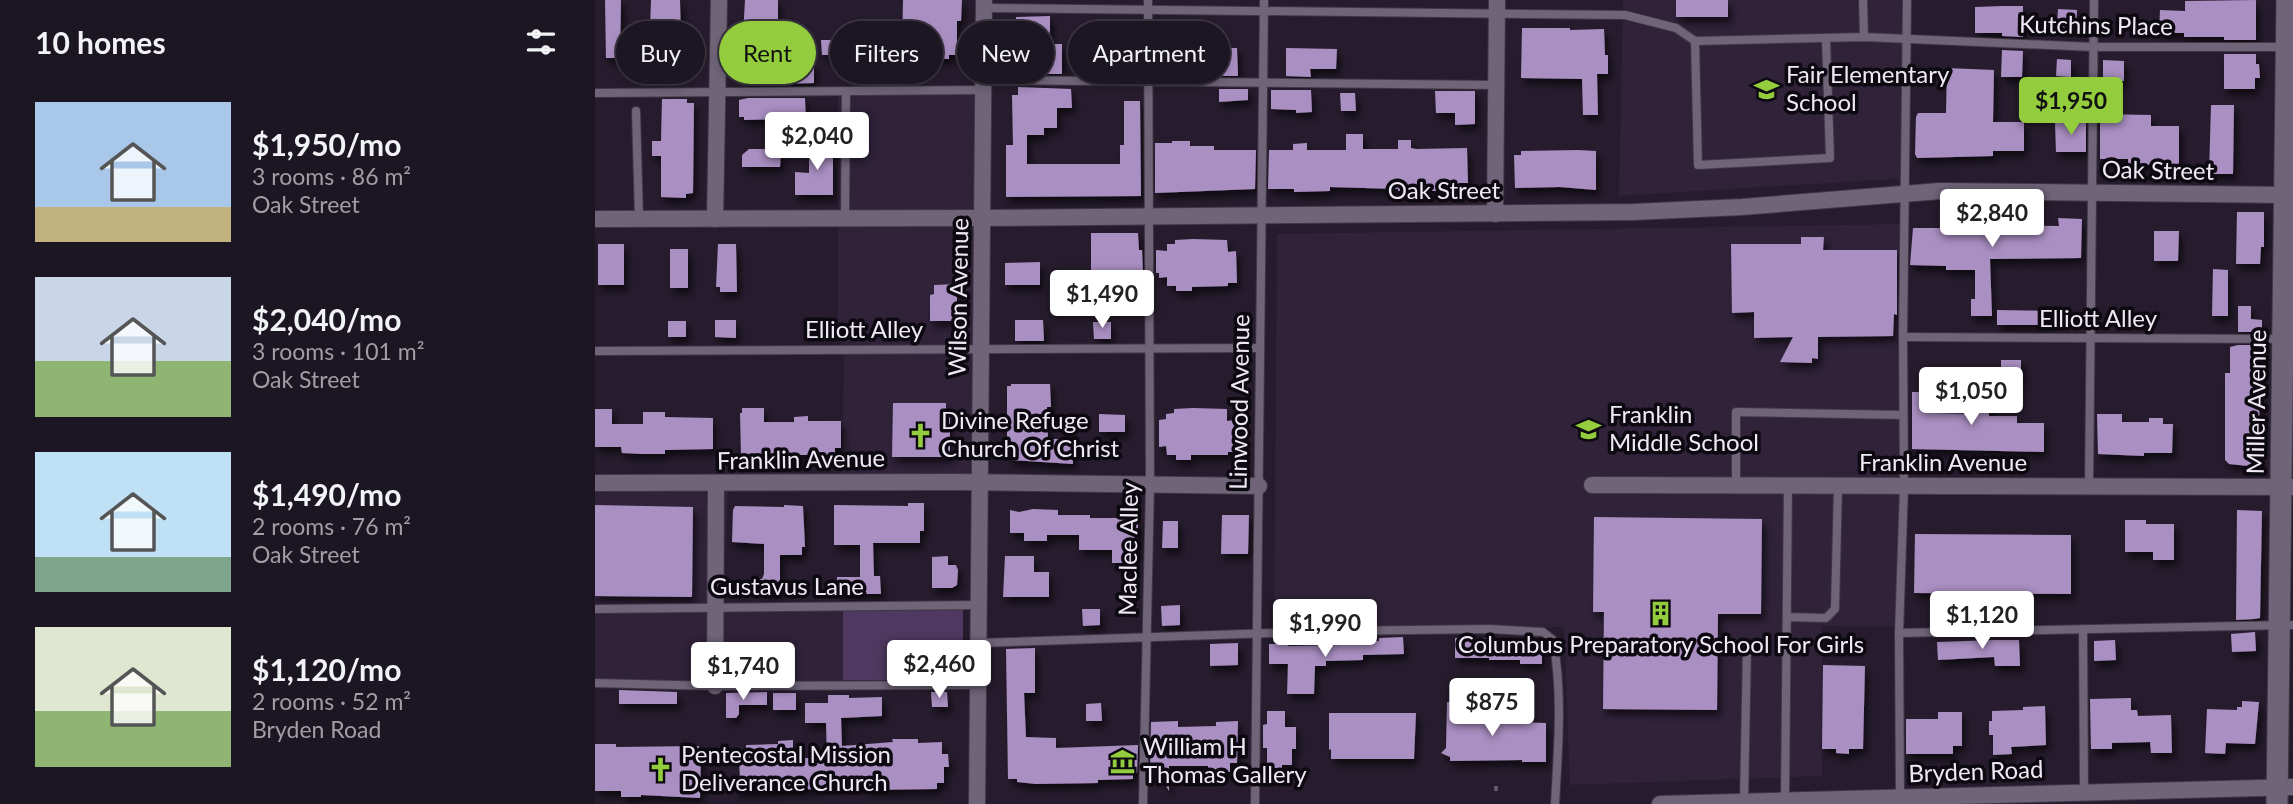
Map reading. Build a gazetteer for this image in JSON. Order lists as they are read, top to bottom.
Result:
{
  "streets": {
    "street": [
      "Oak Street",
      "Wilson Avenue",
      "Miller Avenue",
      "Franklin Avenue",
      "Bryden Road"
    ],
    "lane": [
      "Kutchins Place",
      "Elliott Alley",
      "Linwood Avenue",
      "Maclee Alley",
      "Gustavus Lane"
    ]
  },
  "crossings": [
    ["Kutchins Place", "Miller Avenue"],
    ["Oak Street", "Wilson Avenue"],
    ["Oak Street", "Linwood Avenue"],
    ["Oak Street", "Miller Avenue"],
    ["Oak Street", "Maclee Alley"],
    ["Wilson Avenue", "Elliott Alley"],
    ["Wilson Avenue", "Franklin Avenue"],
    ["Wilson Avenue", "Gustavus Lane"],
    ["Elliott Alley", "Linwood Avenue"],
    ["Elliott Alley", "Miller Avenue"],
    ["Elliott Alley", "Maclee Alley"],
    ["Linwood Avenue", "Franklin Avenue"],
    ["Miller Avenue", "Franklin Avenue"],
    ["Miller Avenue", "Bryden Road"],
    ["Franklin Avenue", "Maclee Alley"]
  ],
  "places": {
    "school or university": ["Fair Elementary School", "Franklin Middle School"],
    "church": ["Divine Refuge Church Of Christ", "Pentecostal Mission Deliverance Church"],
    "building": ["Columbus Preparatory School For Girls"],
    "museum": ["William H Thomas Gallery"]
  },
  "page": {
    "heading": "10 homes",
    "chip": [
      "Buy",
      "Rent",
      "Filters",
      "New",
      "Apartment"
    ],
    "price": [
      "$1,950",
      "$2,040",
      "$2,840",
      "$1,490",
      "$1,050",
      "$1,120",
      "$1,990",
      "$2,460",
      "$1,740",
      "$875"
    ],
    "list": [
      {
        "name": "$1,950/mo",
        "note": "3 rooms · 86 m² · Oak Street"
      },
      {
        "name": "$2,040/mo",
        "note": "3 rooms · 101 m² · Oak Street"
      },
      {
        "name": "$1,490/mo",
        "note": "2 rooms · 76 m² · Oak Street"
      },
      {
        "name": "$1,120/mo",
        "note": "2 rooms · 52 m² · Bryden Road"
      }
    ]
  }
}
